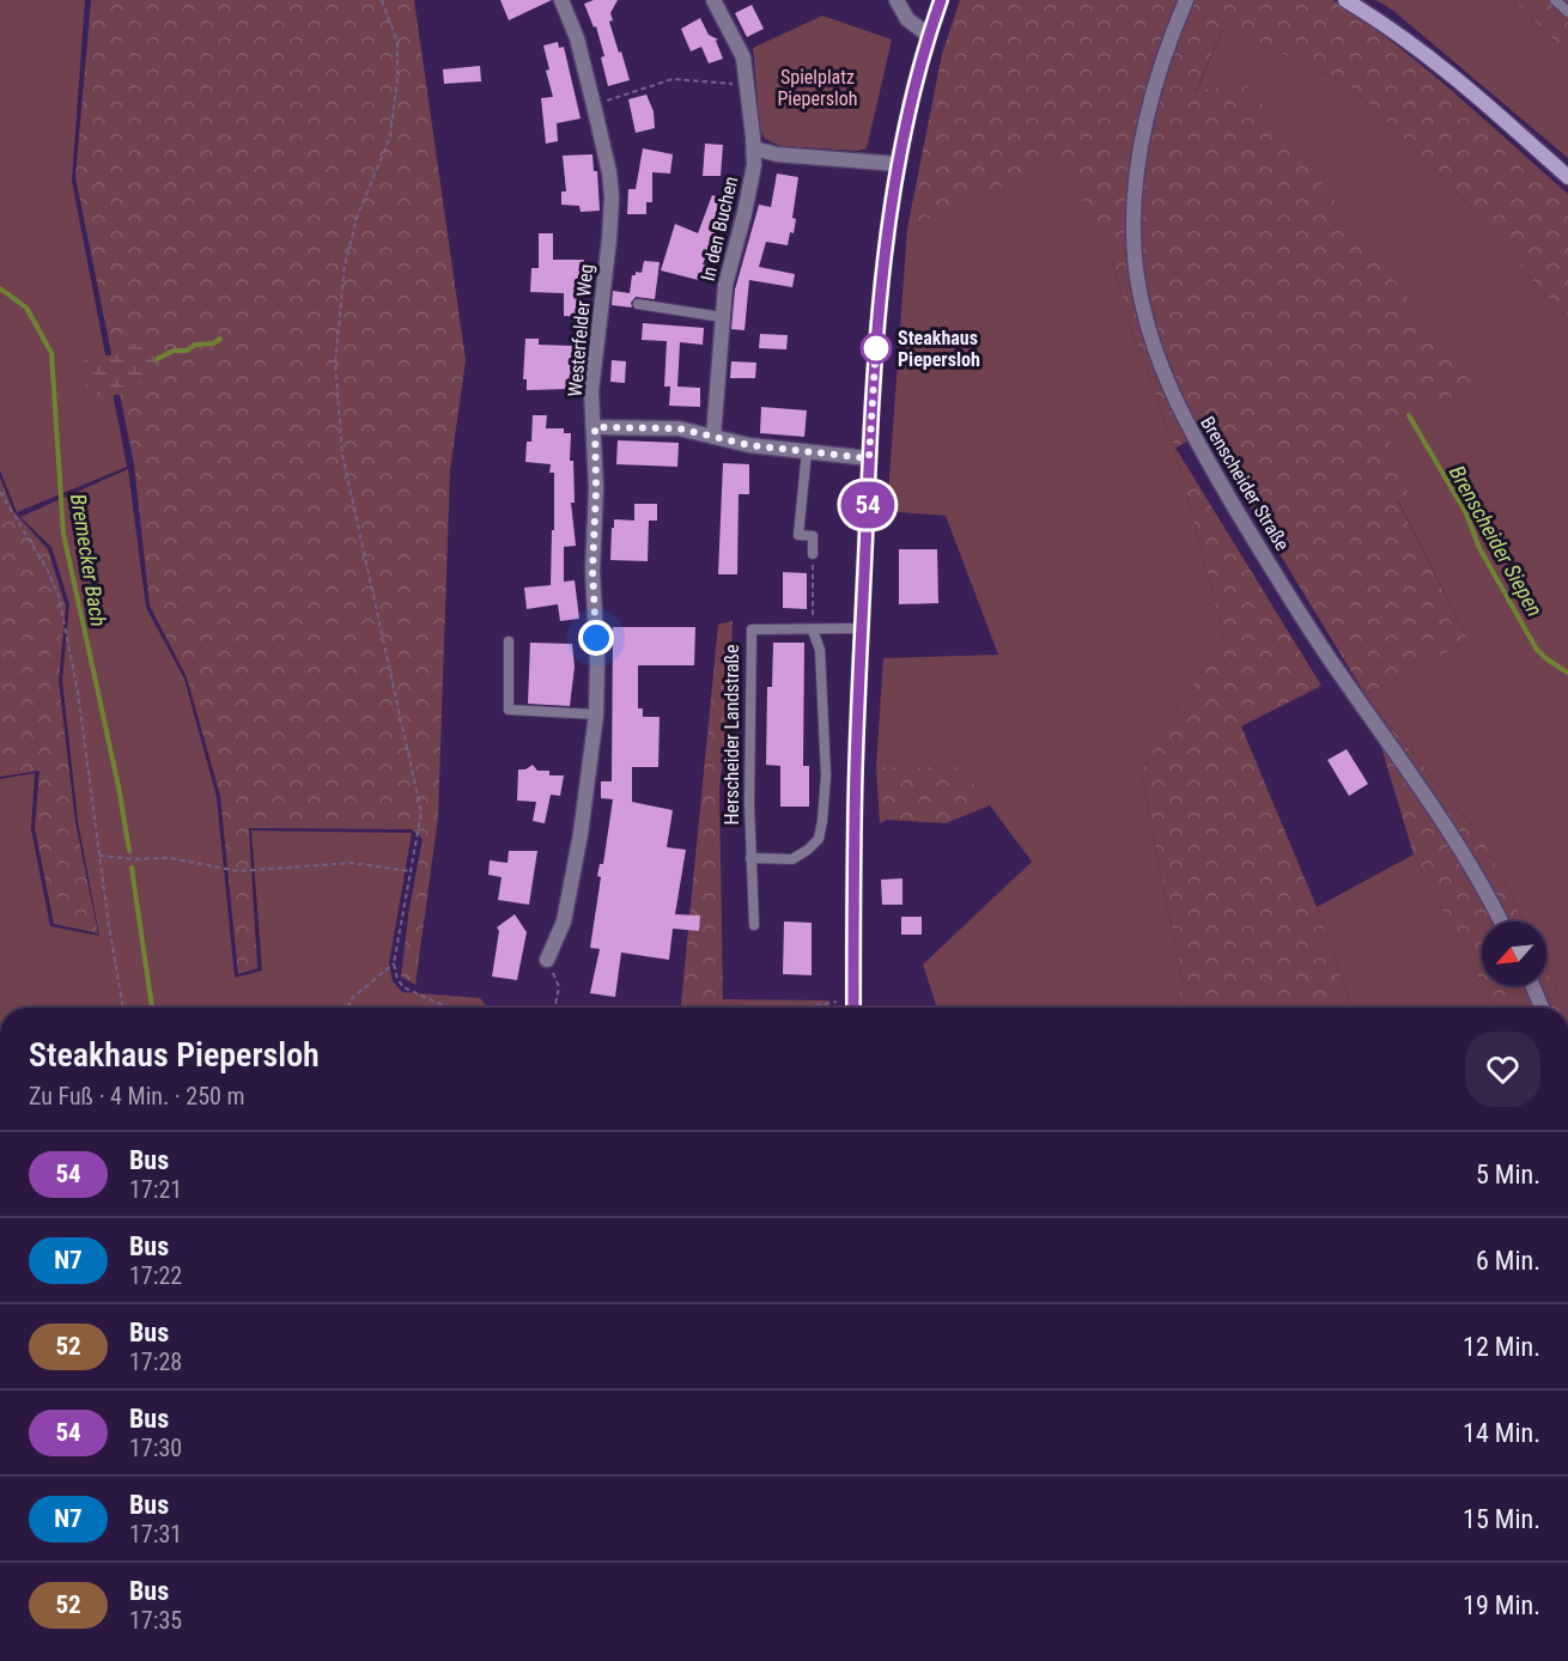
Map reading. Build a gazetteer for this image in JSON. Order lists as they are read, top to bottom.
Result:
{
  "streets": {
    "street": ["In den Buchen", "Westerfelder Weg", "Brenscheider Straße"],
    "lane": ["Herscheider Landstraße"]
  },
  "water": ["Brenscheider Siepen", "Bremecker Bach"],
  "parks": ["Spielplatz Piepersloh"],
  "places": ["Steakhaus Piepersloh"],
  "lines": ["bus line 54"],
  "north": "bottom left",
  "page": {
    "on_map": "54",
    "heading": ["Steakhaus Piepersloh", "Zu Fuß · 4 Min. · 250 m"],
    "list": [
      {
        "mark": "54",
        "name": "Bus",
        "note": "17:21",
        "value": "5 Min."
      },
      {
        "mark": "N7",
        "name": "Bus",
        "note": "17:22",
        "value": "6 Min."
      },
      {
        "mark": "52",
        "name": "Bus",
        "note": "17:28",
        "value": "12 Min."
      },
      {
        "mark": "54",
        "name": "Bus",
        "note": "17:30",
        "value": "14 Min."
      },
      {
        "mark": "N7",
        "name": "Bus",
        "note": "17:31",
        "value": "15 Min."
      },
      {
        "mark": "52",
        "name": "Bus",
        "note": "17:35",
        "value": "19 Min."
      }
    ]
  }
}
